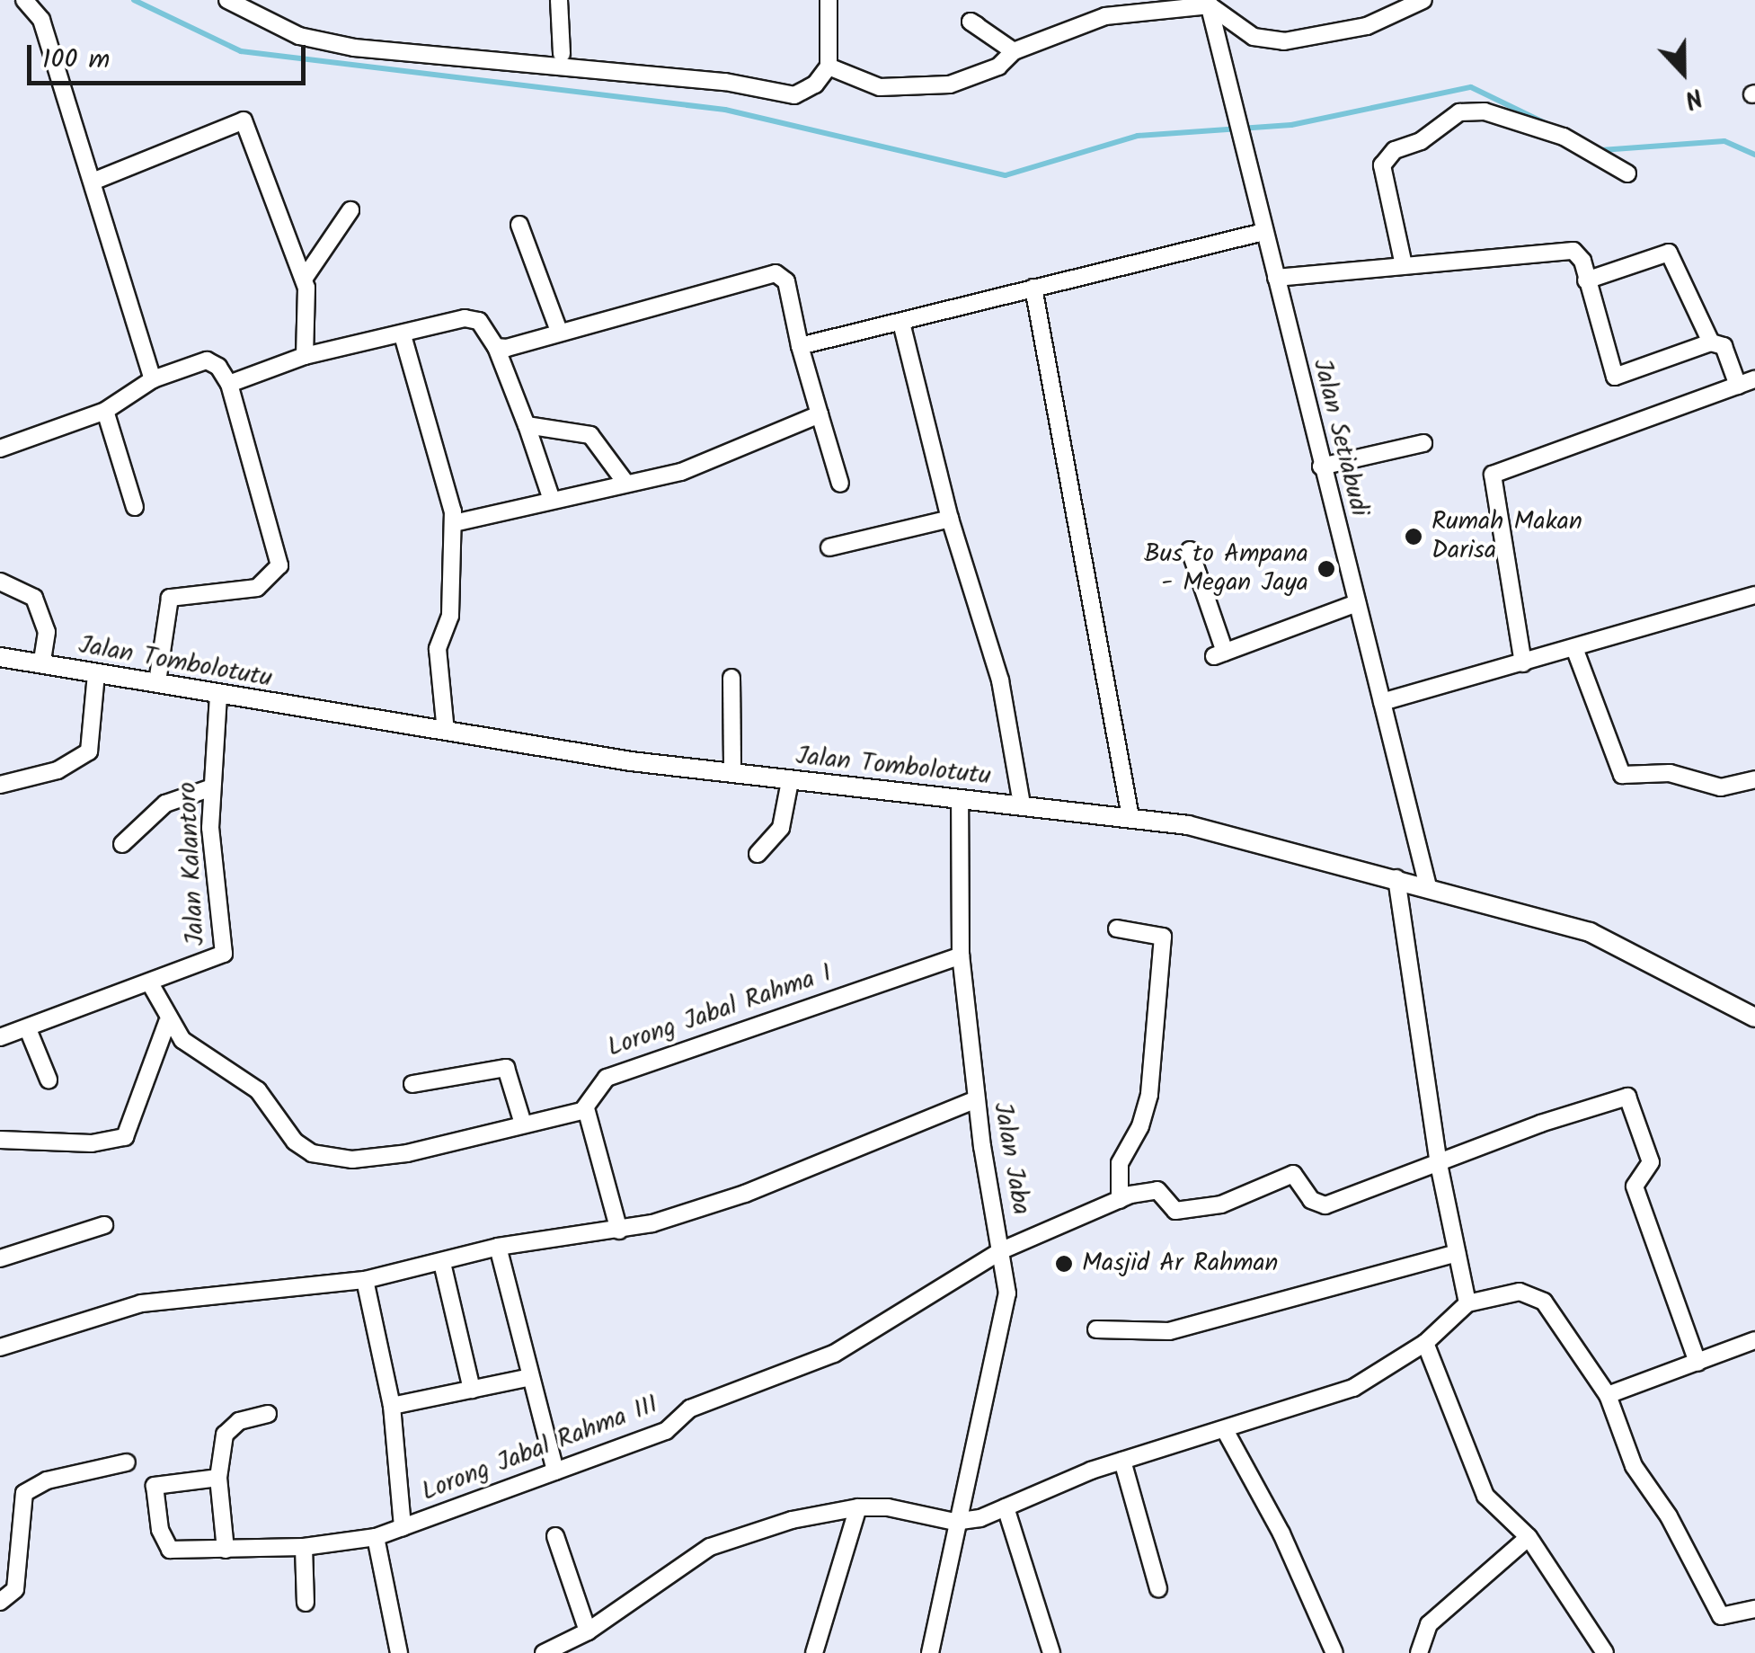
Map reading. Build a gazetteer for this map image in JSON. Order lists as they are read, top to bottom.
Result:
{
  "streets": {
    "street": [
      "Jalan Setiabudi",
      "Jalan Tombolotutu",
      "Jalan Kalantoro",
      "Lorong Jabal Rahma I",
      "Jalan Jaba",
      "Lorong Jabal Rahma III"
    ]
  },
  "crossings": [
    ["Jalan Setiabudi", "Jalan Tombolotutu"],
    ["Jalan Tombolotutu", "Jalan Kalantoro"],
    ["Jalan Tombolotutu", "Jalan Jaba"],
    ["Lorong Jabal Rahma I", "Jalan Jaba"],
    ["Jalan Jaba", "Lorong Jabal Rahma III"]
  ],
  "places": ["Rumah Makan Darisa", "Bus to Ampana - Megan Jaya", "Masjid Ar Rahman"],
  "scale_bar": "100 m",
  "north": "bottom"
}
